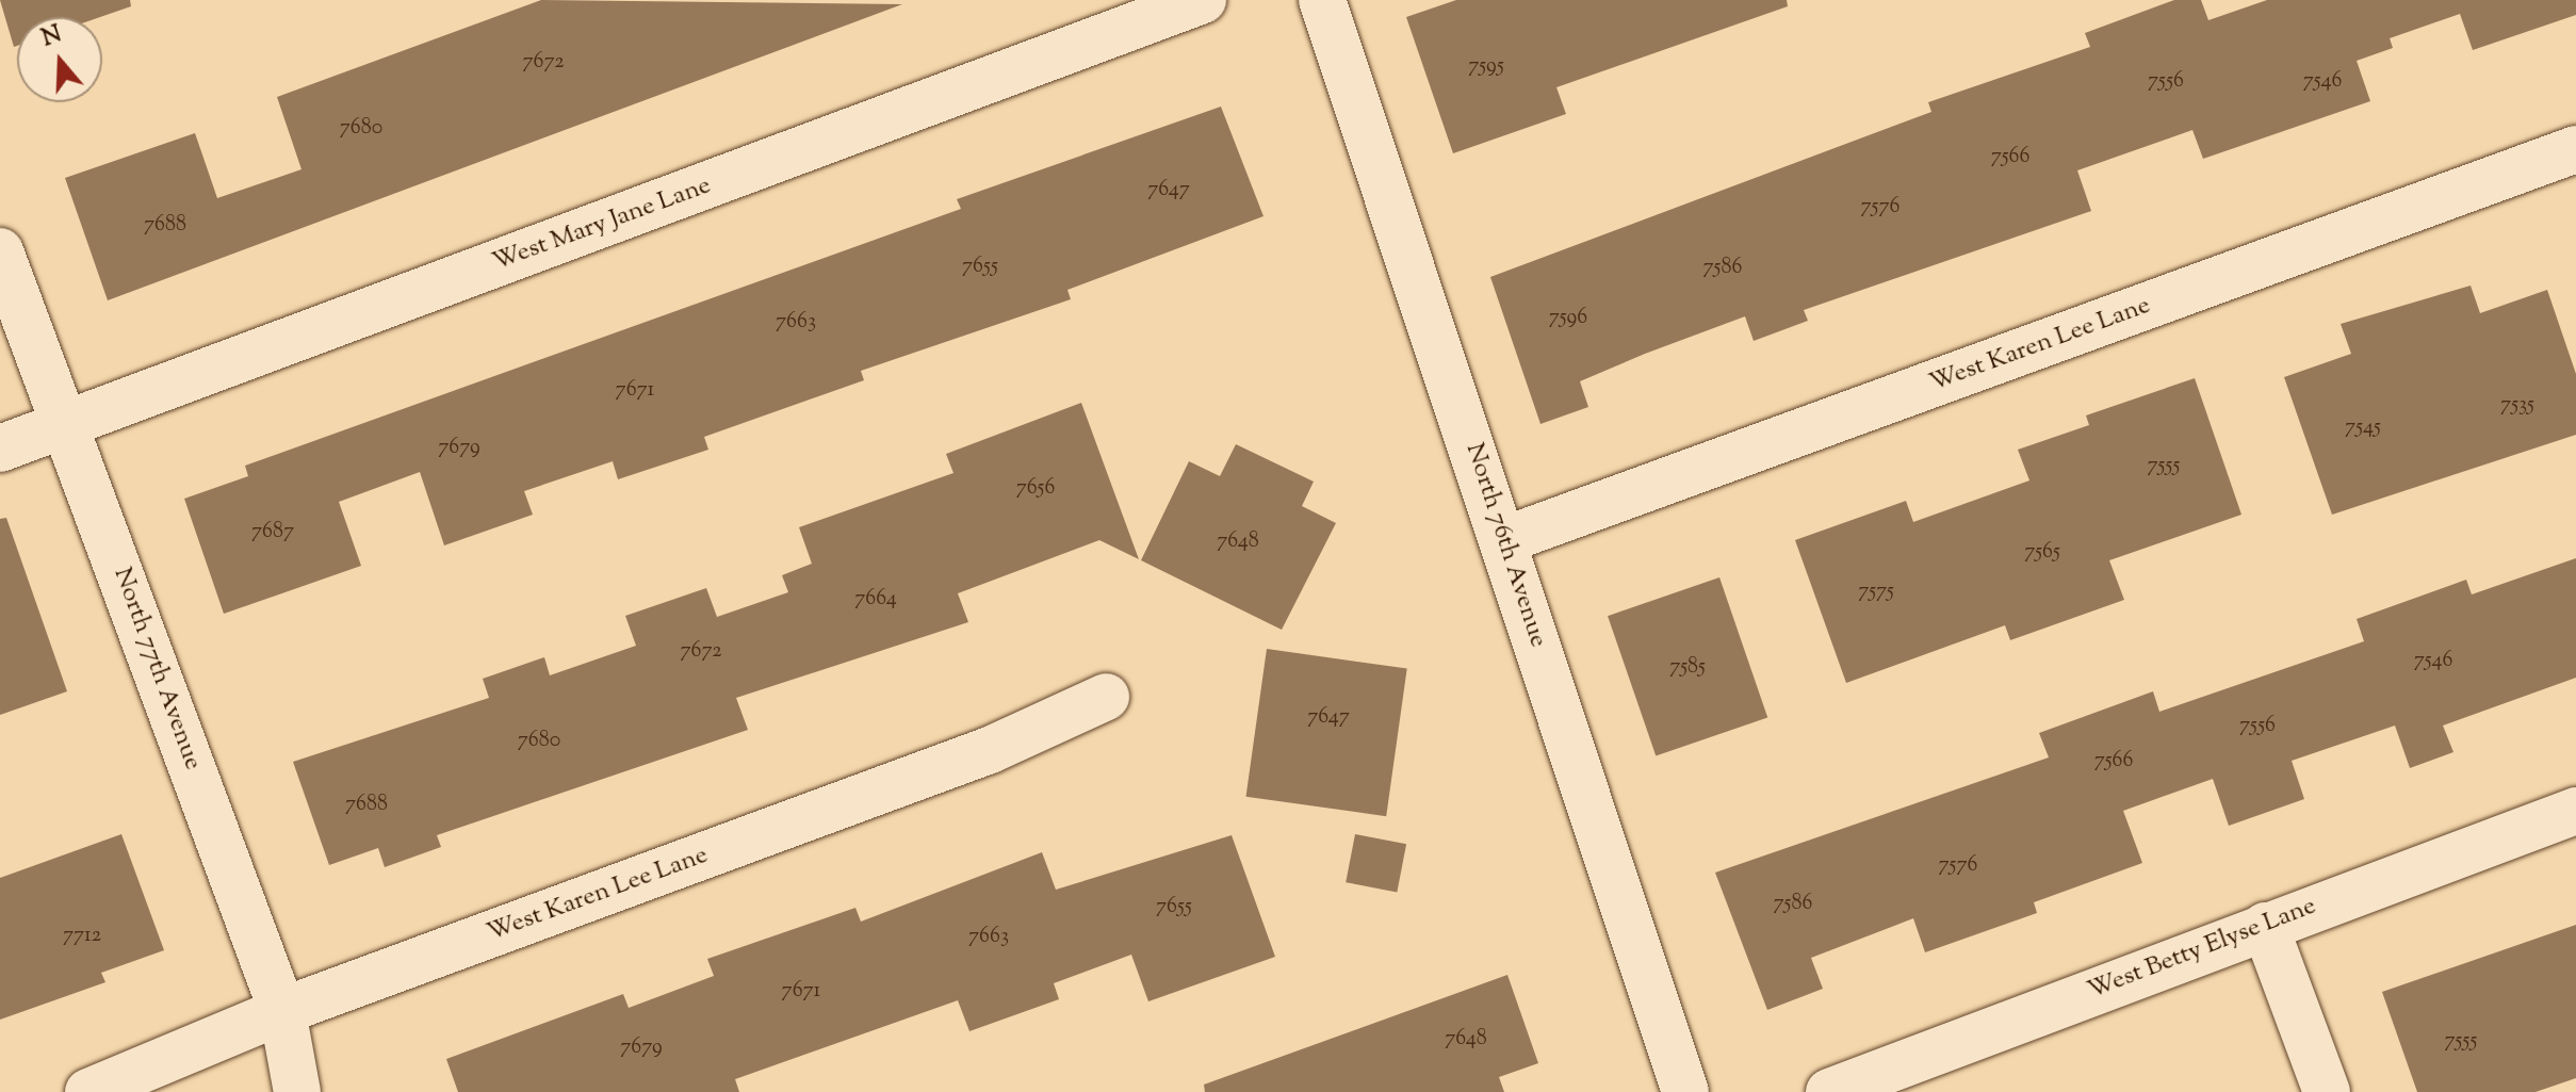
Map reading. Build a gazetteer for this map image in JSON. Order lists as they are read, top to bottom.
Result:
{
  "streets": {
    "street": [
      "West Mary Jane Lane",
      "West Karen Lee Lane",
      "North 76th Avenue",
      "North 77th Avenue",
      "West Betty Elyse Lane"
    ]
  },
  "crossings": [
    ["West Mary Jane Lane", "North 77th Avenue"],
    ["West Karen Lee Lane", "North 76th Avenue"],
    ["West Karen Lee Lane", "North 77th Avenue"]
  ],
  "house_numbers": [
    "7672",
    "7595",
    "7556",
    "7546",
    "7680",
    "7566",
    "7647",
    "7576",
    "7688",
    "7655",
    "7586",
    "7596",
    "7663",
    "7671",
    "7535",
    "7545",
    "7679",
    "7555",
    "7656",
    "7687",
    "7648",
    "7565",
    "7575",
    "7664",
    "7672",
    "7546",
    "7585",
    "7647",
    "7556",
    "7680",
    "7566",
    "7688",
    "7576",
    "7586",
    "7655",
    "7712",
    "7663",
    "7671",
    "7648",
    "7555",
    "7679"
  ],
  "north": "top"
}
